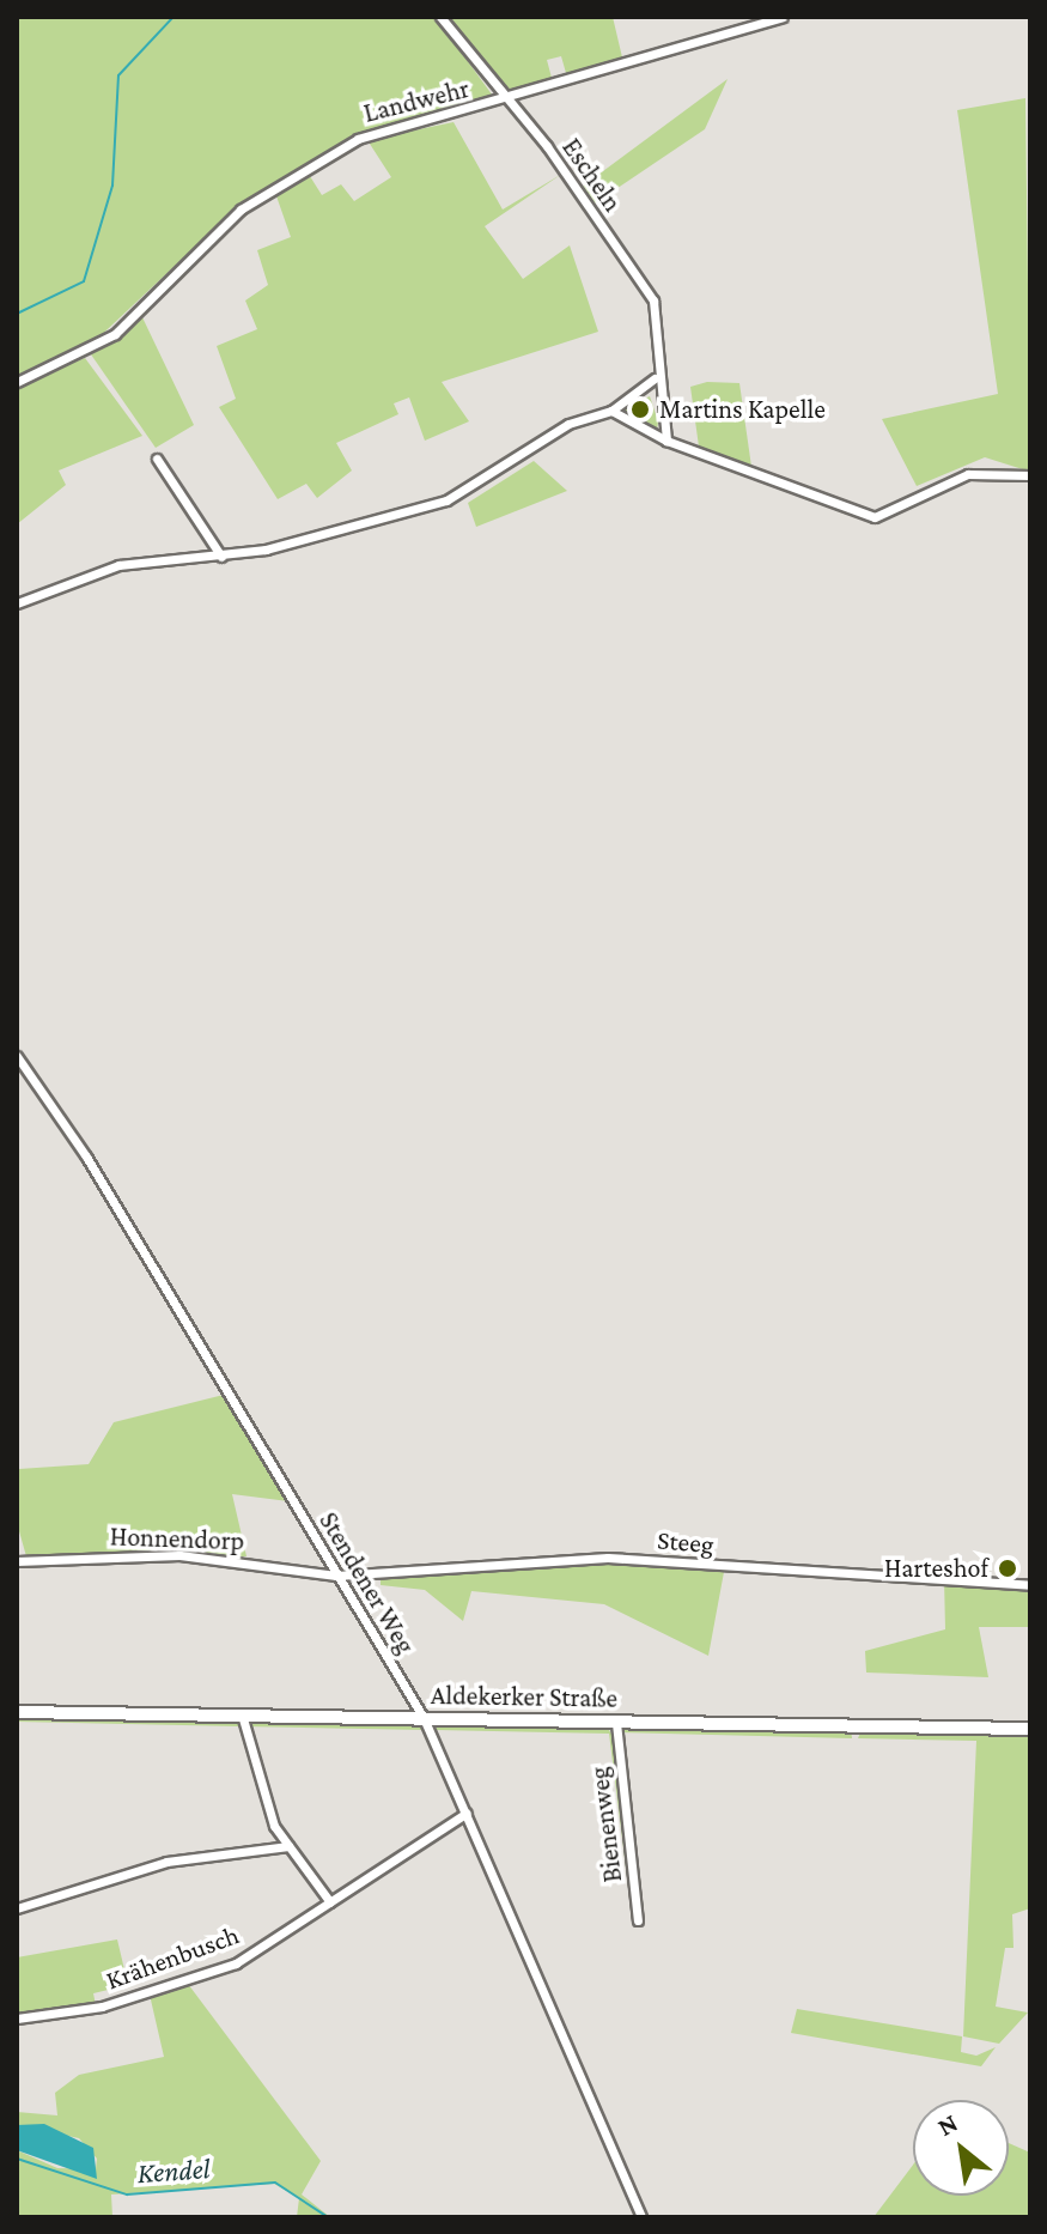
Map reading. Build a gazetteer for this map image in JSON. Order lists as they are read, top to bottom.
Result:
{
  "streets": {
    "street": [
      "Landwehr",
      "Escheln",
      "Honnendorp",
      "Steeg",
      "Stendener Weg",
      "Aldekerker Straße",
      "Bienenweg",
      "Krähenbusch"
    ]
  },
  "crossings": [
    ["Landwehr", "Escheln"],
    ["Honnendorp", "Steeg"],
    ["Honnendorp", "Stendener Weg"],
    ["Steeg", "Stendener Weg"],
    ["Stendener Weg", "Aldekerker Straße"],
    ["Stendener Weg", "Krähenbusch"],
    ["Aldekerker Straße", "Bienenweg"]
  ],
  "water": ["Kendel"],
  "places": ["Martins Kapelle", "Harteshof"],
  "north": "top left"
}
